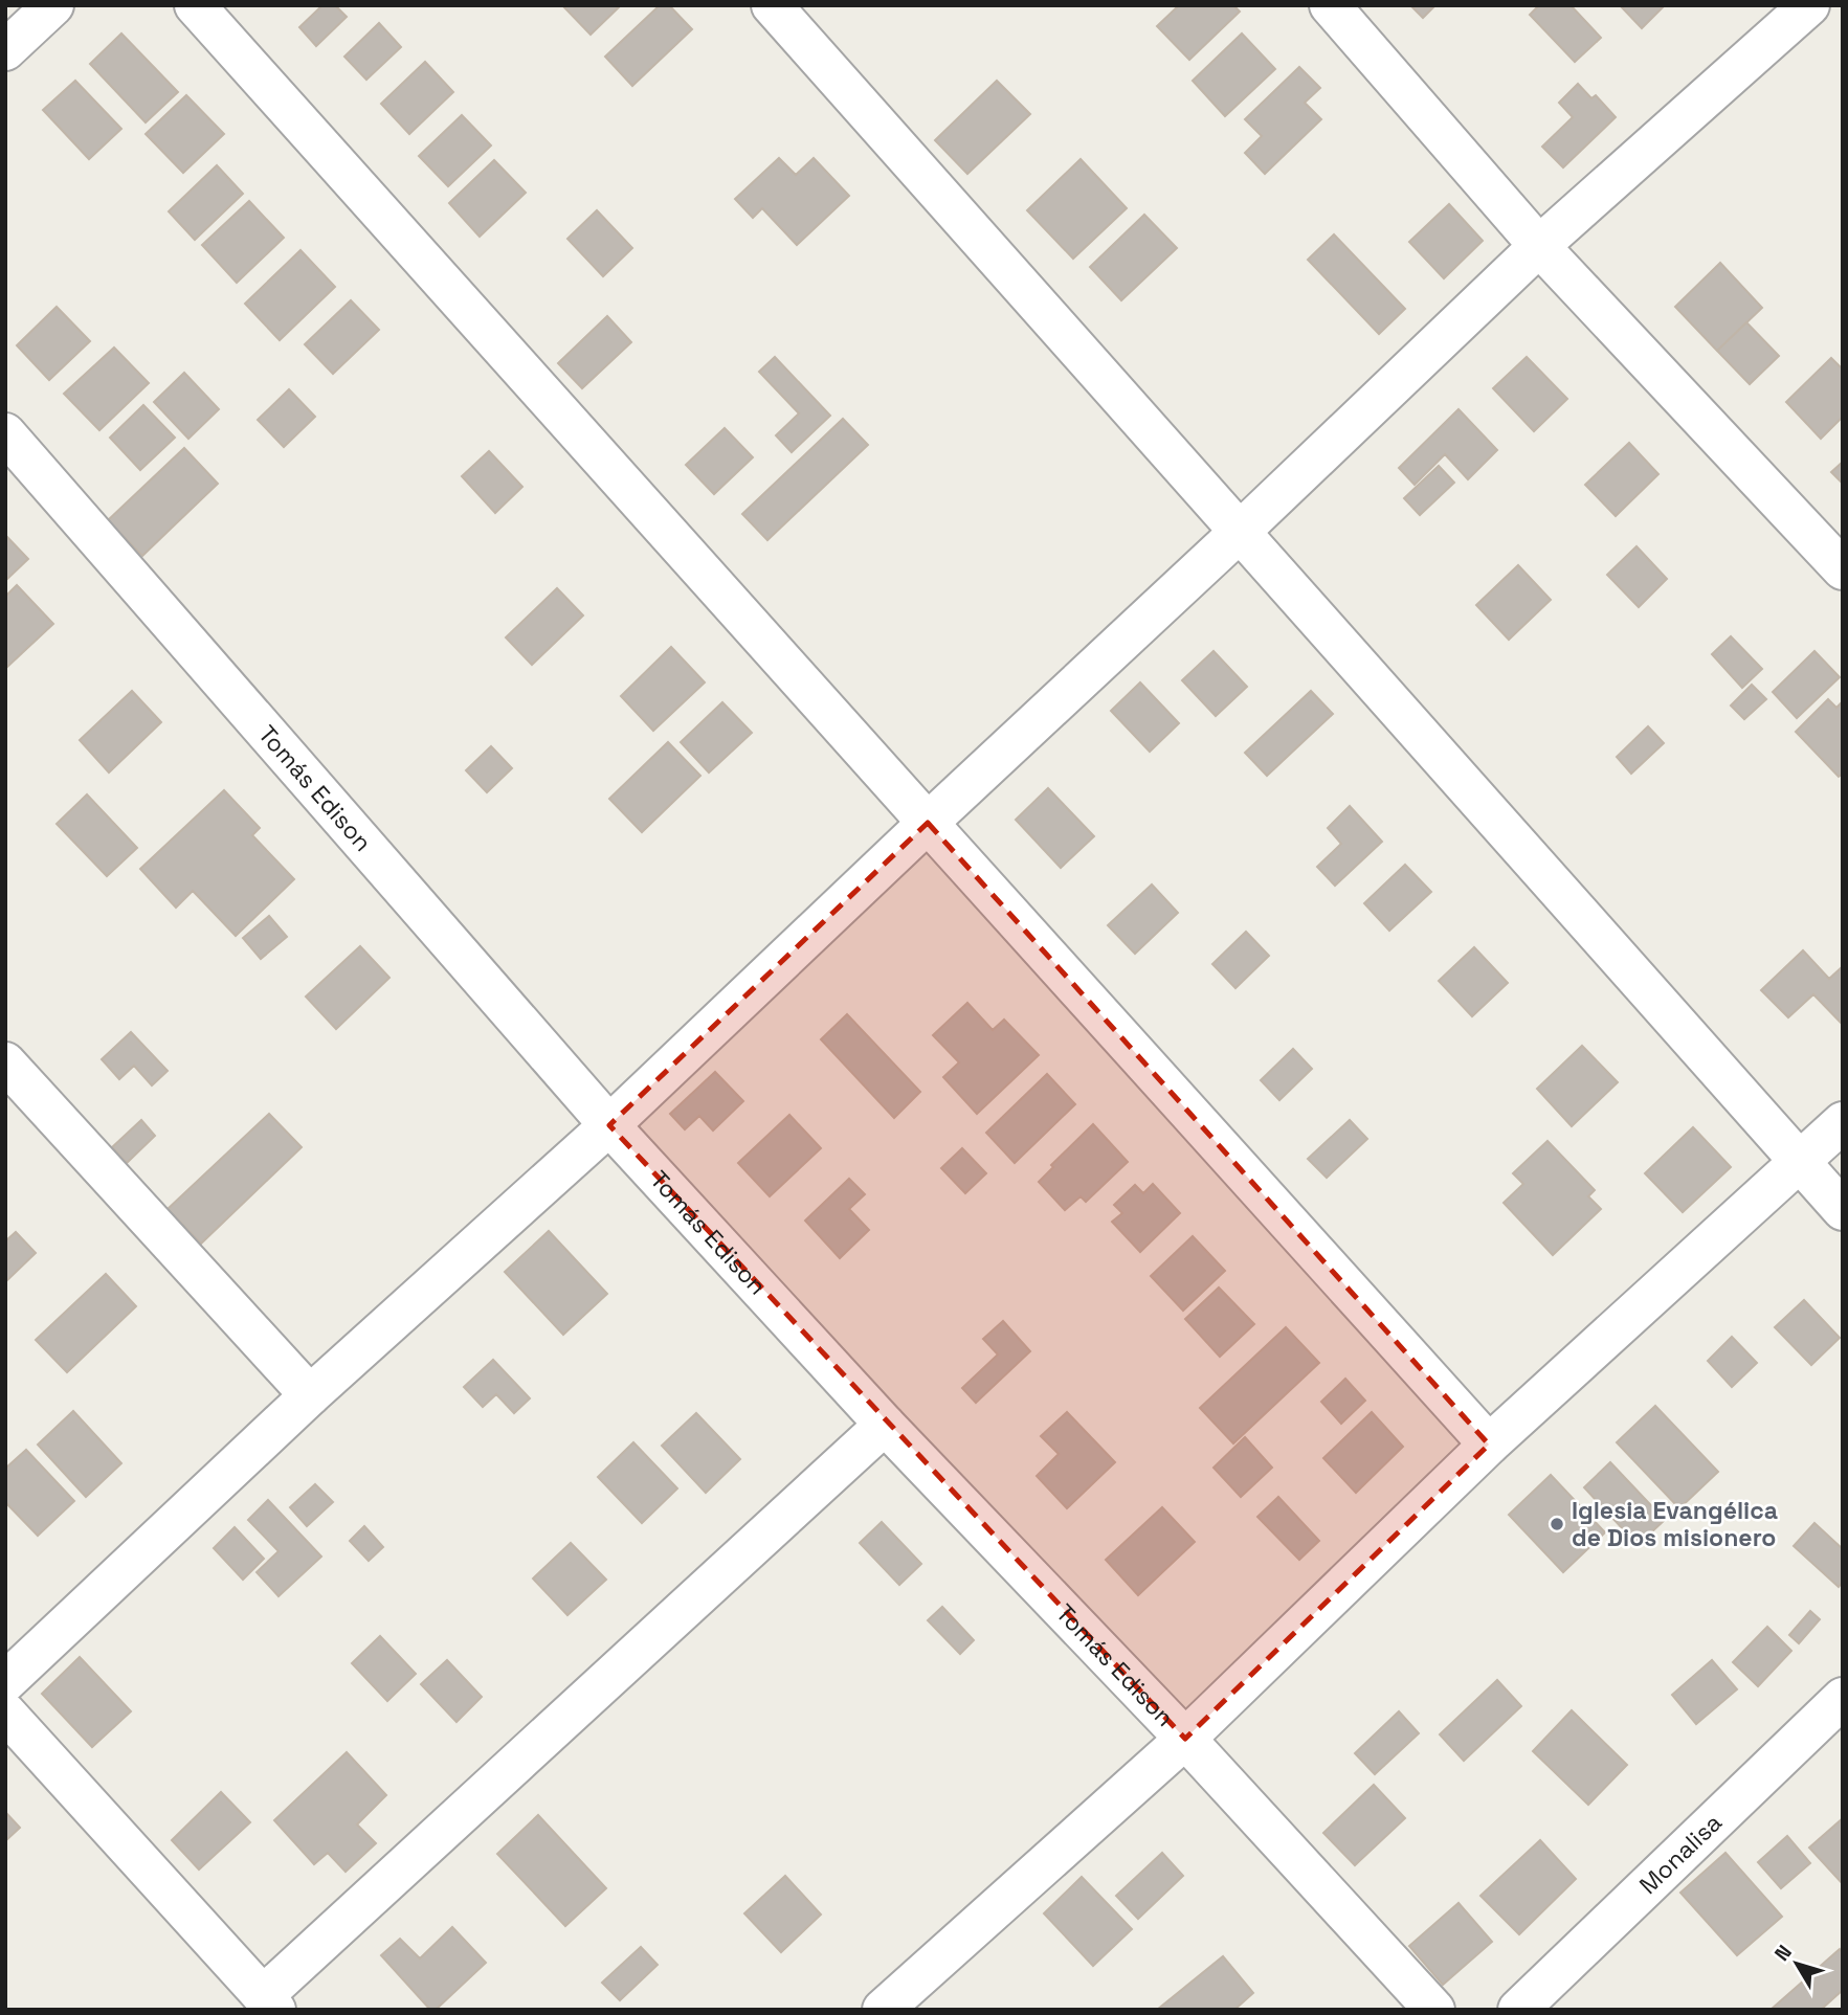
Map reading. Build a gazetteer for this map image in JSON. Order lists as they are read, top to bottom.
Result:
{
  "streets": {
    "street": ["Tomás Edison", "Monalisa"]
  },
  "places": ["Iglesia Evangélica de Dios misionero"],
  "north": "top left"
}
